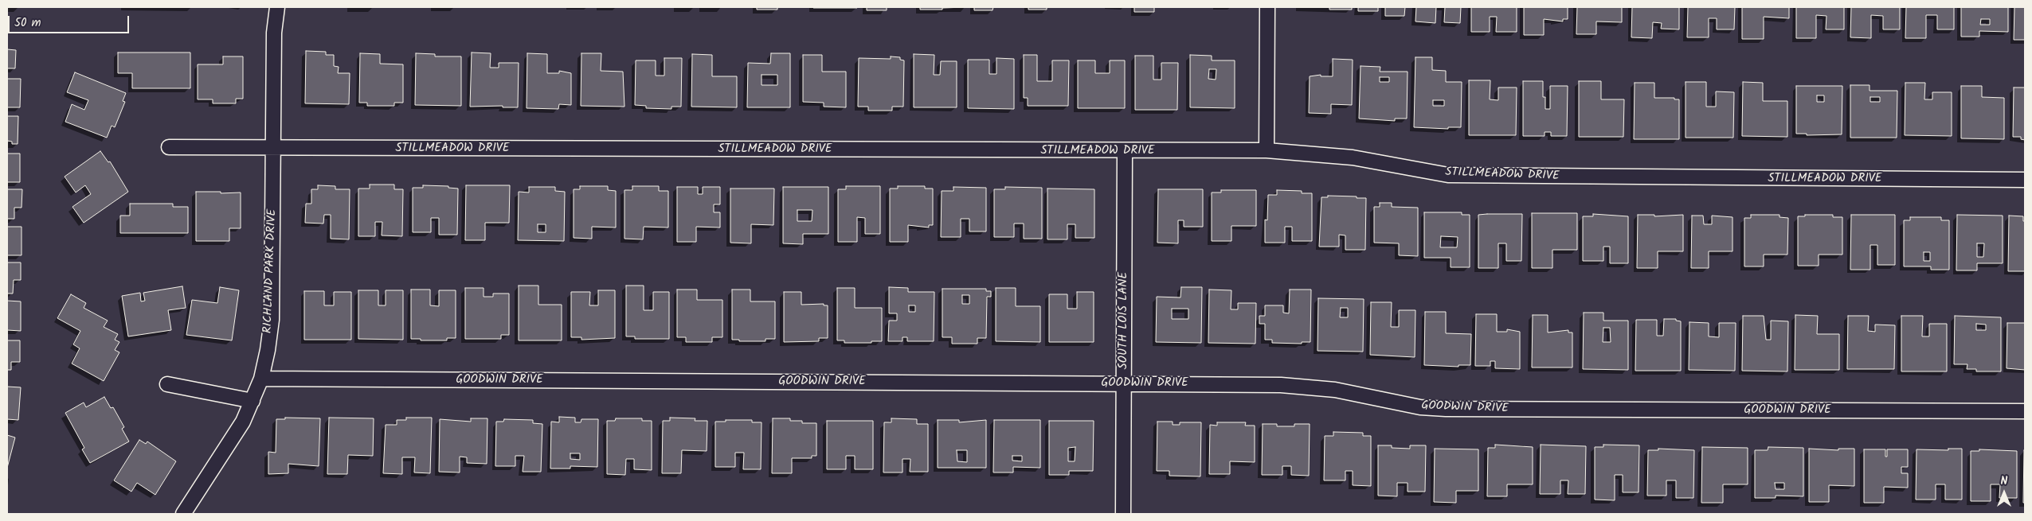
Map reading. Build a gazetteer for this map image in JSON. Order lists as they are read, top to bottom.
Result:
{
  "streets": {
    "street": [
      "STILLMEADOW DRIVE",
      "RICHLAND PARK DRIVE",
      "SOUTH LOIS LANE",
      "GOODWIN DRIVE"
    ]
  },
  "crossings": [
    ["STILLMEADOW DRIVE", "RICHLAND PARK DRIVE"],
    ["STILLMEADOW DRIVE", "SOUTH LOIS LANE"],
    ["RICHLAND PARK DRIVE", "GOODWIN DRIVE"],
    ["SOUTH LOIS LANE", "GOODWIN DRIVE"]
  ],
  "scale_bar": "50 m",
  "north": "top"
}
